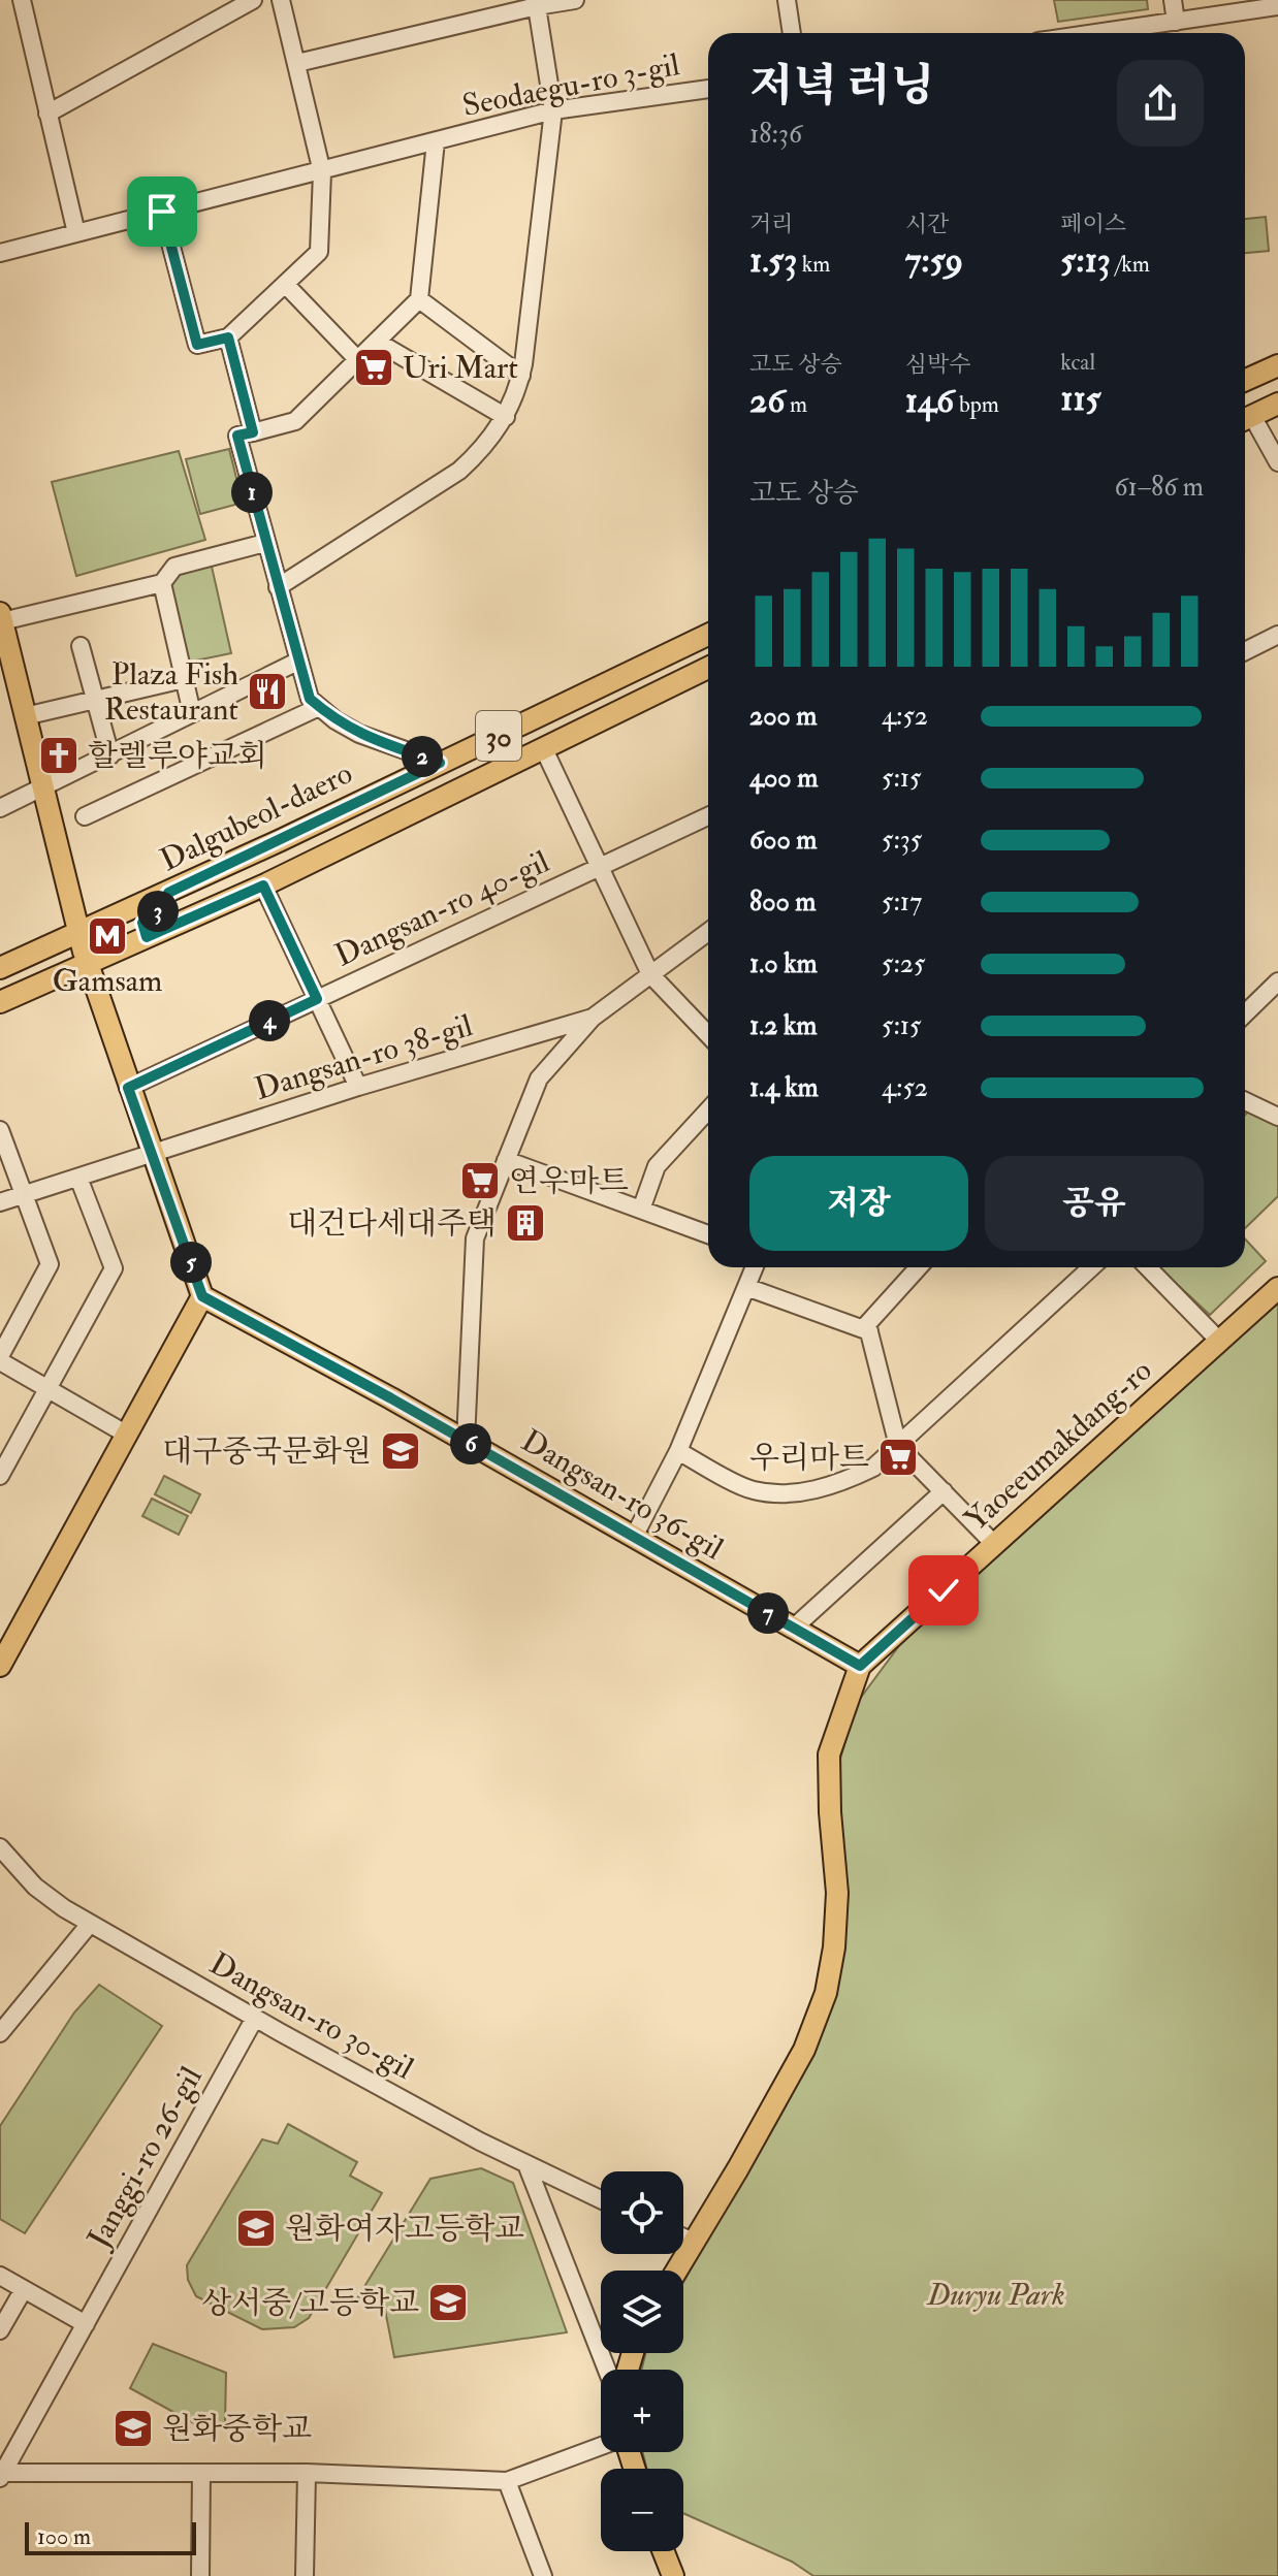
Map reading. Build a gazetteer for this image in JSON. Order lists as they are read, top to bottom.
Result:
{
  "streets": {
    "main road": [
      "30",
      "Dalgubeol-daero",
      "Yaoeeumakdang-ro",
      "Dangsan-ro 36-gil"
    ],
    "street": [
      "Seodaegu-ro 3-gil",
      "Dangsan-ro 40-gil",
      "Dangsan-ro 38-gil",
      "Dangsan-ro 30-gil",
      "Janggi-ro 26-gil"
    ]
  },
  "crossings": [
    ["Yaoeeumakdang-ro", "Dangsan-ro 36-gil"],
    ["Dangsan-ro 30-gil", "Janggi-ro 26-gil"]
  ],
  "parks": ["Duryu Park"],
  "places": {
    "supermarket": ["Uri Mart", "연우마트", "우리마트"],
    "restaurant": ["Plaza Fish Restaurant"],
    "church": ["할렐루야교회"],
    "metro station": ["Gamsam"],
    "building": ["대건다세대주택"],
    "school or university": [
      "대구중국문화원",
      "원화여자고등학교",
      "상서중/고등학교",
      "원화중학교"
    ]
  },
  "scale_bar": "100 m",
  "page": {
    "heading": ["저녁 러닝", "18:36"],
    "stats": [
      ["거리", "1.53 km"],
      ["시간", "7:59"],
      ["페이스", "5:13 /km"],
      ["고도 상승", "26 m"],
      ["심박수", "146 bpm"],
      ["kcal", "115"]
    ],
    "chart": ["고도 상승", "61–86 m"],
    "pins": [
      "1",
      "2",
      "3",
      "4",
      "5",
      "6",
      "7"
    ],
    "list": [
      {
        "name": "200 m",
        "note": "4:52"
      },
      {
        "name": "400 m",
        "note": "5:15"
      },
      {
        "name": "600 m",
        "note": "5:35"
      },
      {
        "name": "800 m",
        "note": "5:17"
      },
      {
        "name": "1.0 km",
        "note": "5:25"
      },
      {
        "name": "1.2 km",
        "note": "5:15"
      },
      {
        "name": "1.4 km",
        "note": "4:52"
      }
    ],
    "buttons": ["저장", "공유"],
    "map_buttons": ["+", "−"],
    "scale": "100 m"
  }
}
